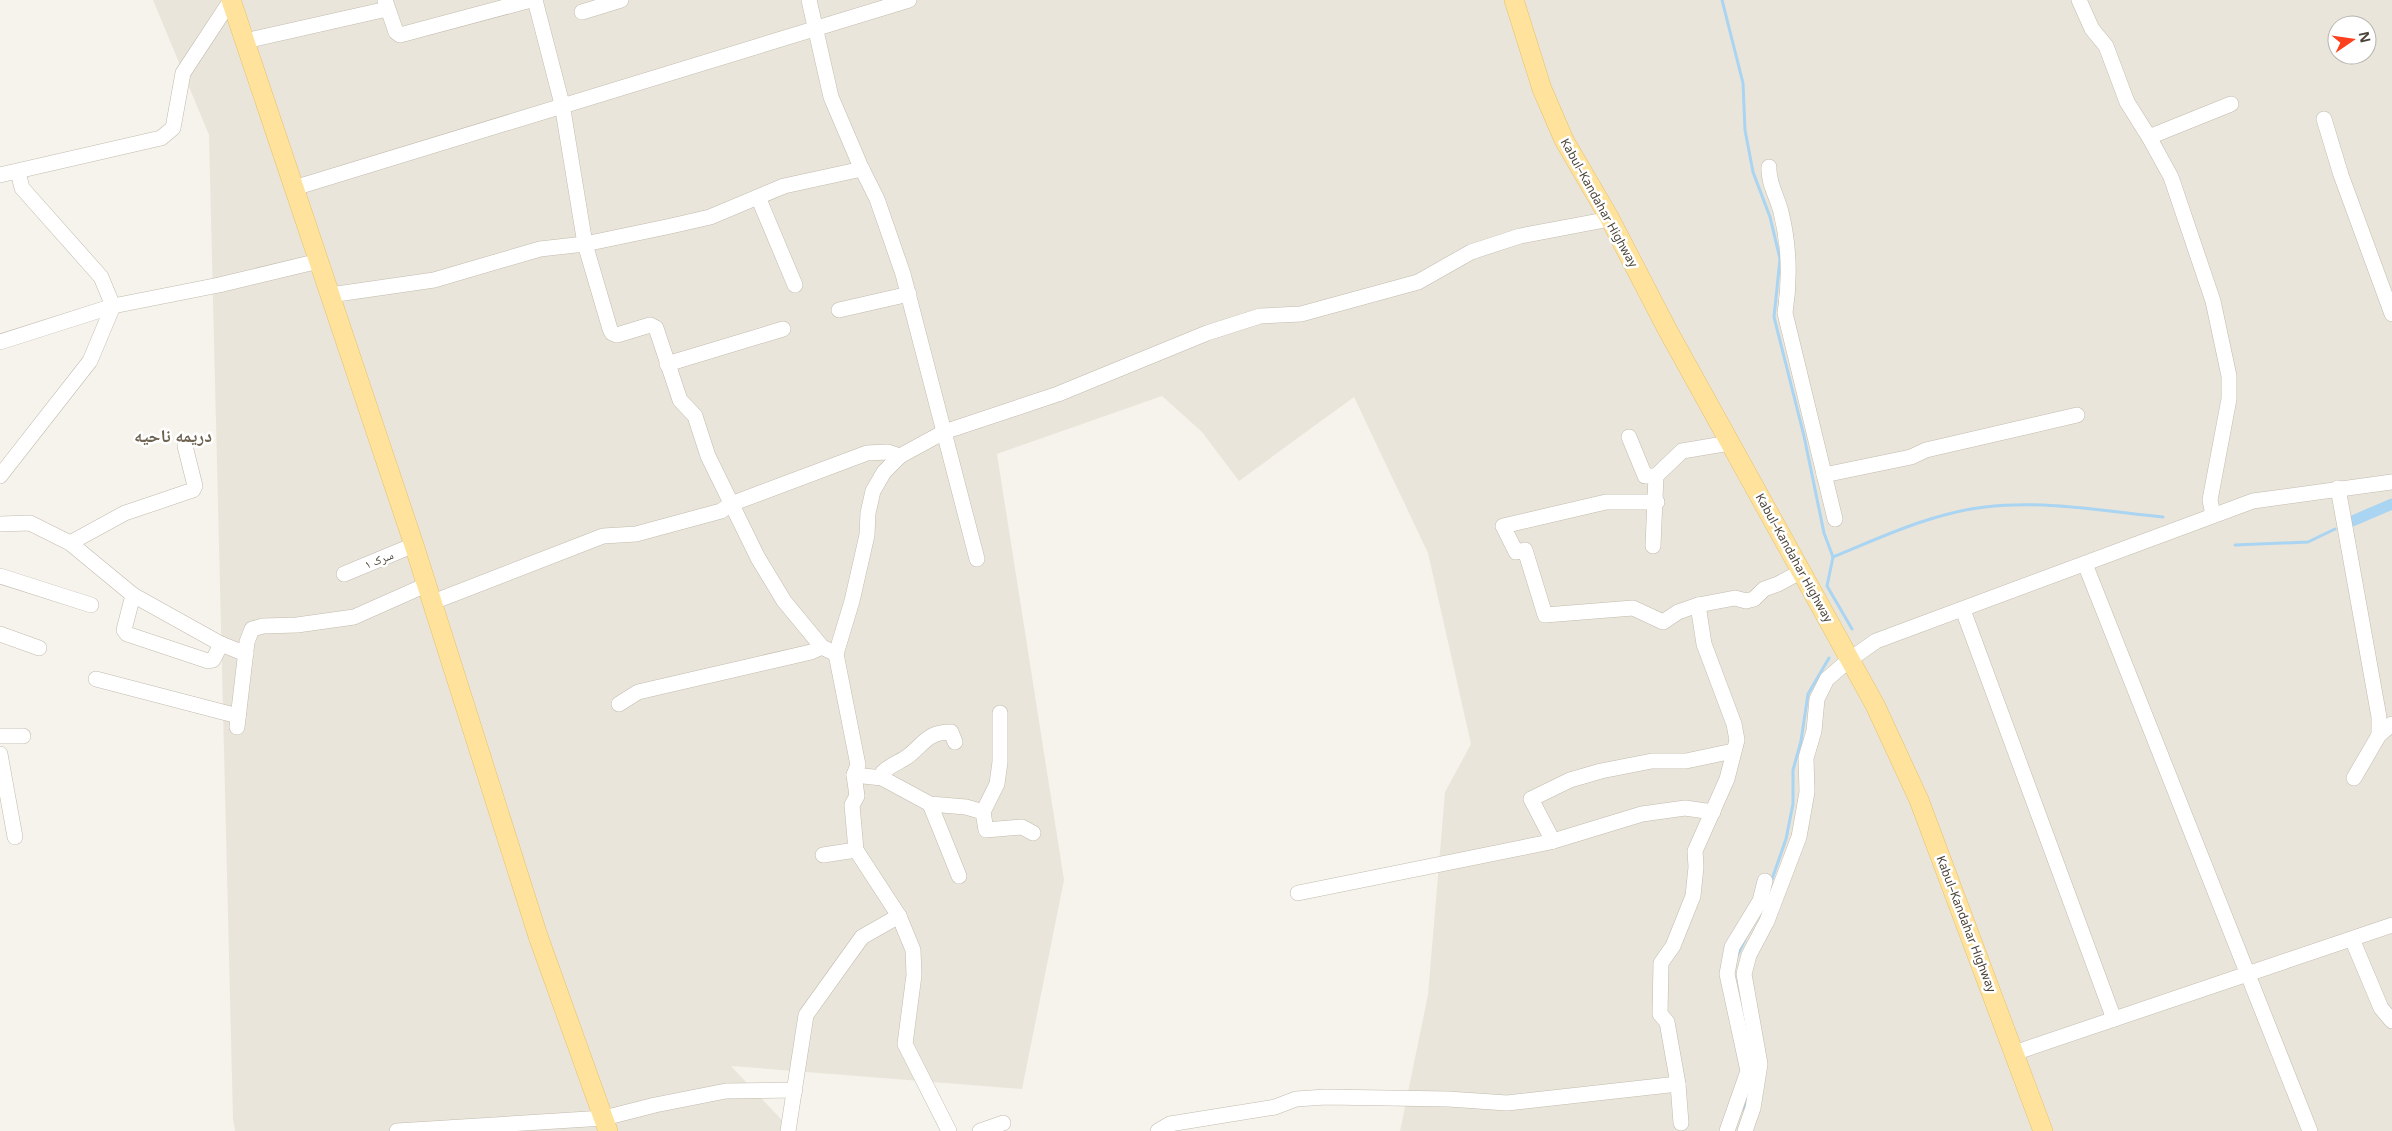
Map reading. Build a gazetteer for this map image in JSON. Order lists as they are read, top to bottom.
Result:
{
  "streets": {
    "main road": ["Kabul–Kandahar Highway"],
    "street": ["سرک ۱"]
  },
  "districts": ["دریمه ناحیه"],
  "north": "right"
}
